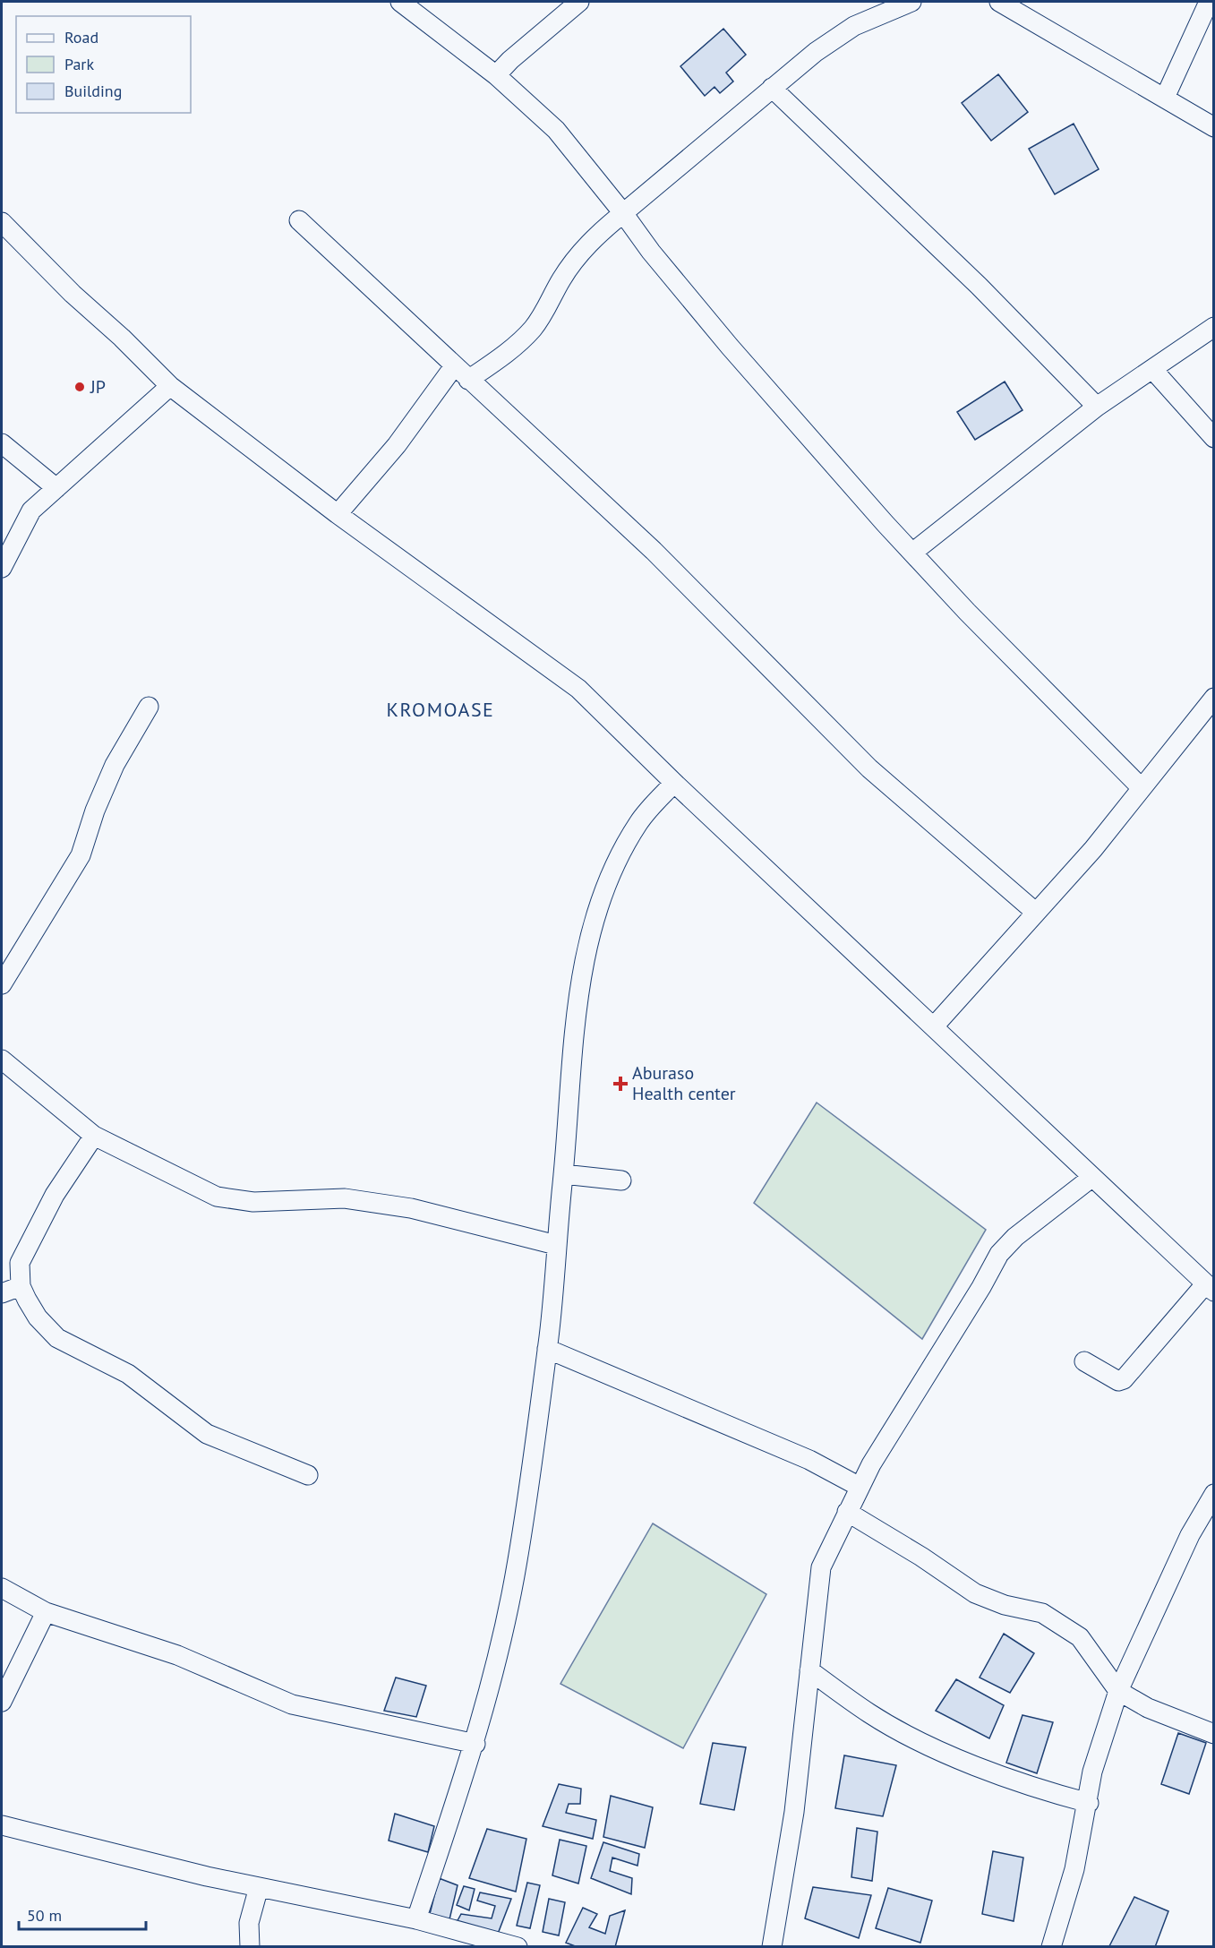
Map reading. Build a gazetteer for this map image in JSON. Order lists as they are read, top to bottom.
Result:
{
  "districts": ["KROMOASE"],
  "places": {
    "other": ["JP"],
    "health": ["Aburaso Health center"]
  },
  "legend": ["Road", "Park", "Building"],
  "scale_bar": "50 m"
}
